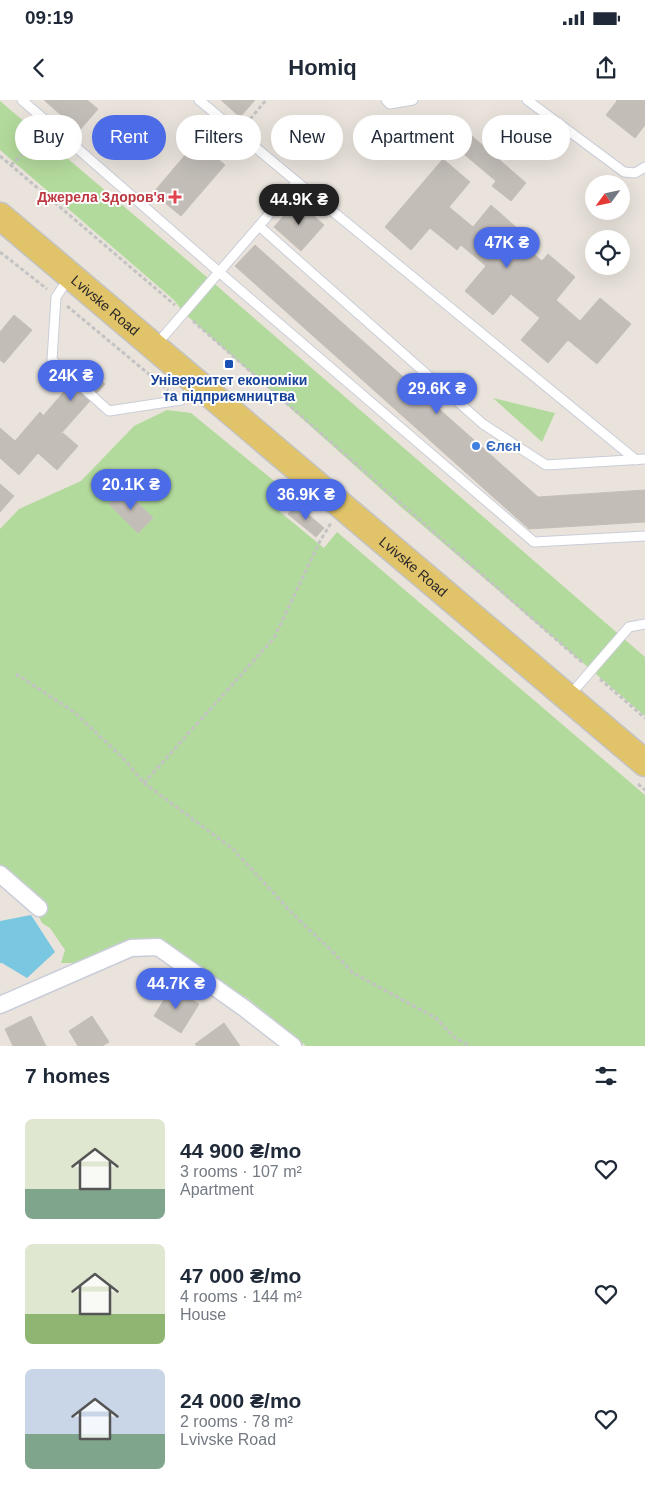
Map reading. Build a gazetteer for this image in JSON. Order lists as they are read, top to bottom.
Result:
{
  "streets": {
    "main road": ["Lvivske Road"]
  },
  "places": {
    "health": ["Джерела Здоров'я"],
    "transit": ["Університет економіки та підприємництва"],
    "other": ["Єлєн"]
  },
  "north": "bottom left",
  "page": {
    "status": "09:19",
    "header": "Homiq",
    "chip": [
      "Buy",
      "Rent",
      "Filters",
      "New",
      "Apartment",
      "House"
    ],
    "price": [
      "44.9K ₴",
      "47K ₴",
      "24K ₴",
      "29.6K ₴",
      "20.1K ₴",
      "36.9K ₴",
      "44.7K ₴"
    ],
    "heading": "7 homes",
    "list": [
      {
        "name": "44 900 ₴/mo",
        "note": "3 rooms · 107 m² · Apartment"
      },
      {
        "name": "47 000 ₴/mo",
        "note": "4 rooms · 144 m² · House"
      },
      {
        "name": "24 000 ₴/mo",
        "note": "2 rooms · 78 m² · Lvivske Road"
      }
    ]
  }
}
